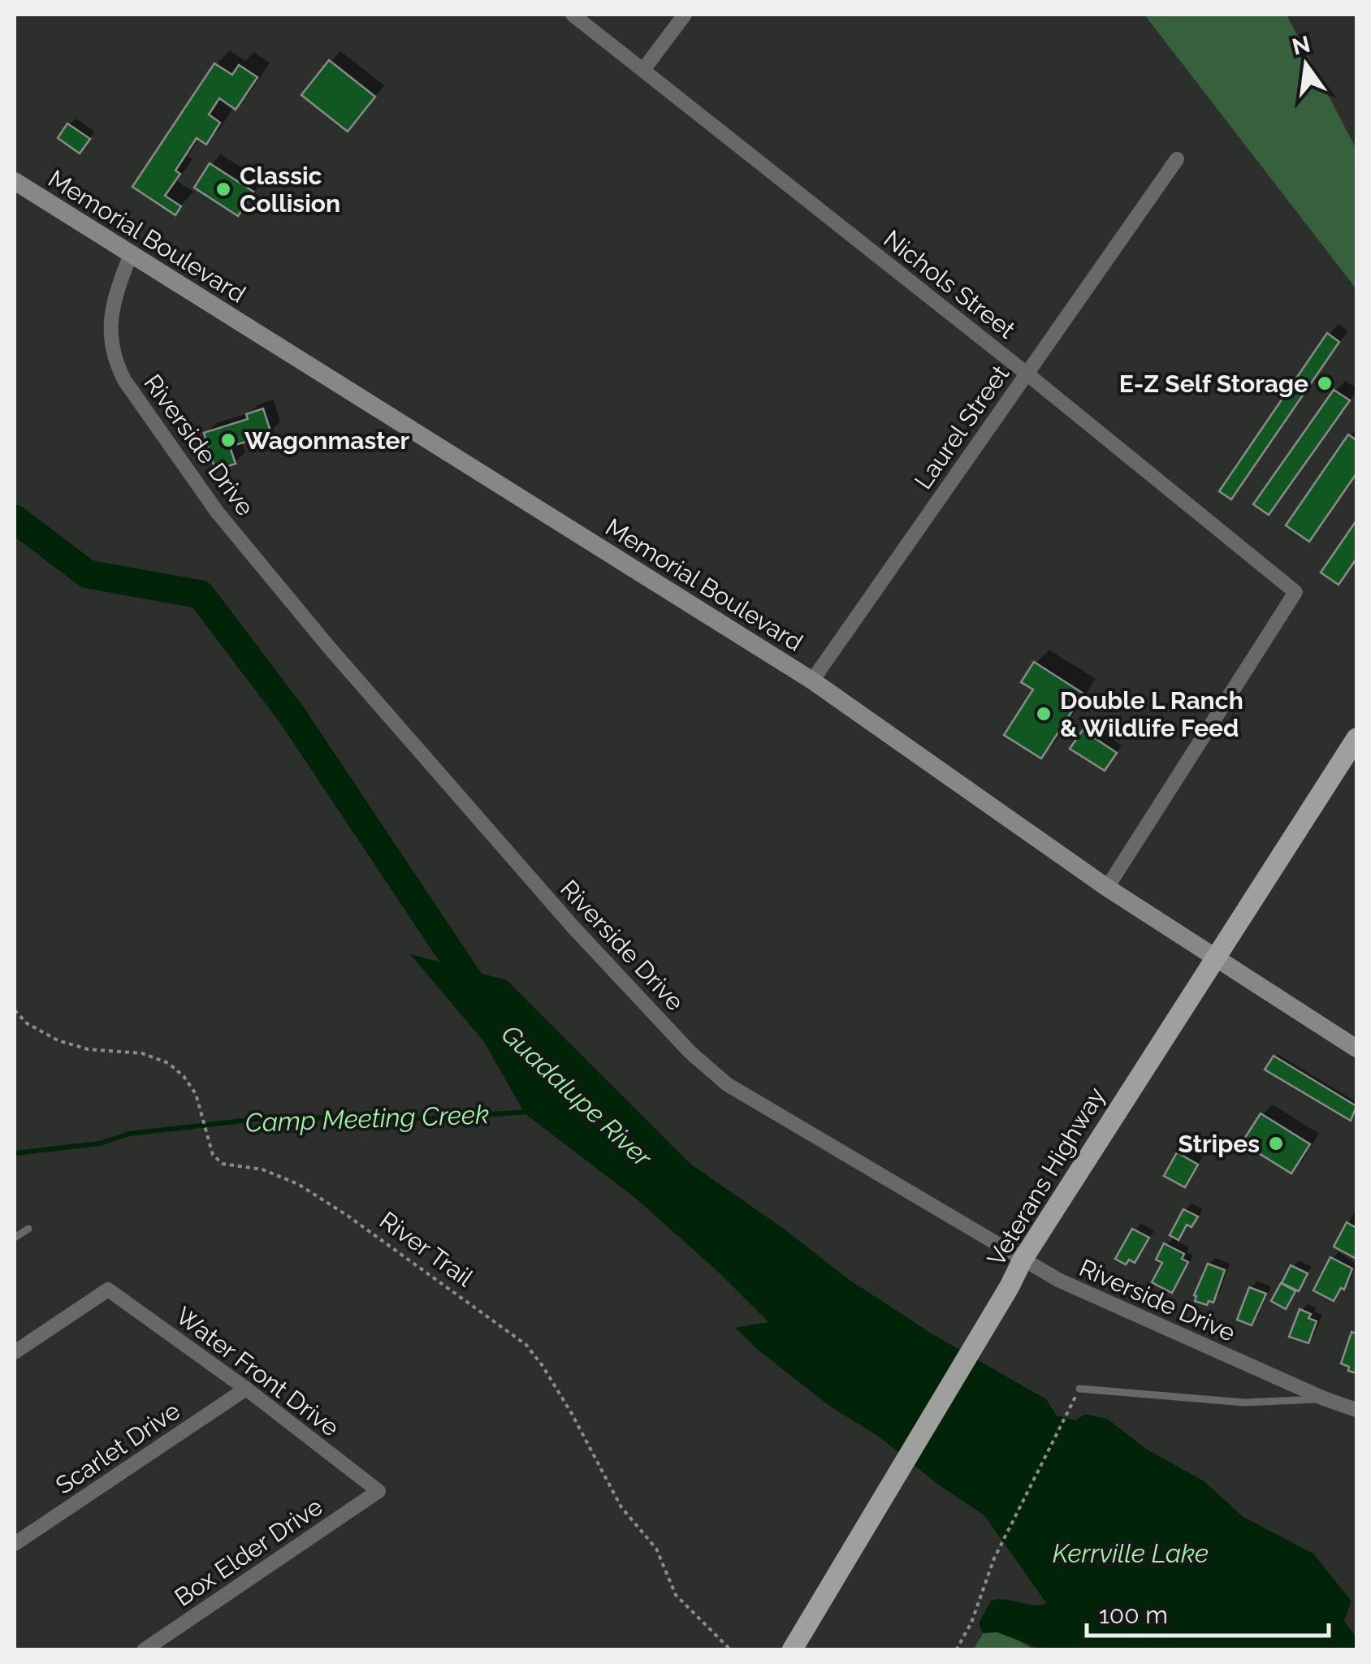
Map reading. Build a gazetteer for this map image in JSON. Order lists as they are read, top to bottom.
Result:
{
  "streets": {
    "main road": ["Memorial Boulevard", "Veterans Highway"],
    "street": [
      "Nichols Street",
      "Laurel Street",
      "Riverside Drive",
      "Water Front Drive",
      "Scarlet Drive",
      "Box Elder Drive"
    ],
    "path": ["River Trail"]
  },
  "crossings": [
    ["Memorial Boulevard", "Nichols Street"],
    ["Memorial Boulevard", "Laurel Street"],
    ["Memorial Boulevard", "Riverside Drive"],
    ["Memorial Boulevard", "Veterans Highway"],
    ["Nichols Street", "Laurel Street"],
    ["Riverside Drive", "Veterans Highway"],
    ["Water Front Drive", "Scarlet Drive"],
    ["Water Front Drive", "Box Elder Drive"]
  ],
  "water": ["Guadalupe River", "Camp Meeting Creek", "Kerrville Lake"],
  "places": [
    "Classic Collision",
    "E-Z Self Storage",
    "Wagonmaster",
    "Double L Ranch & Wildlife Feed",
    "Stripes"
  ],
  "scale_bar": "100 m",
  "north": "top"
}
